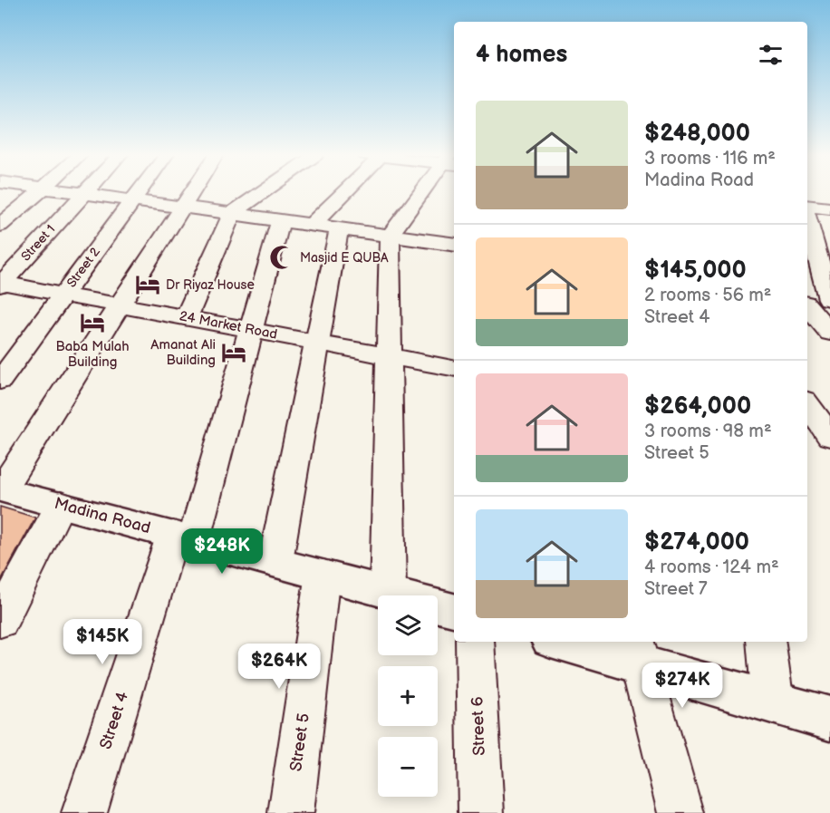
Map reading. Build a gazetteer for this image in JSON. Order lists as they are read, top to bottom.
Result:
{
  "streets": {
    "street": [
      "Street 1",
      "Street 2",
      "24 Market Road",
      "Madina Road",
      "Street 4",
      "Street 6",
      "Street 5"
    ]
  },
  "crossings": [
    ["Street 1", "24 Market Road"],
    ["Street 2", "24 Market Road"],
    ["24 Market Road", "Street 4"],
    ["Madina Road", "Street 4"],
    ["Madina Road", "Street 5"]
  ],
  "places": {
    "mosque": ["Masjid E QUBA"],
    "hotel": ["Dr Riyaz House", "Baba Mulah Building", "Amanat Ali Building"]
  },
  "page": {
    "heading": "4 homes",
    "list": [
      {
        "name": "$248,000",
        "note": "3 rooms · 116 m² · Madina Road"
      },
      {
        "name": "$145,000",
        "note": "2 rooms · 56 m² · Street 4"
      },
      {
        "name": "$264,000",
        "note": "3 rooms · 98 m² · Street 5"
      },
      {
        "name": "$274,000",
        "note": "4 rooms · 124 m² · Street 7"
      }
    ],
    "price": [
      "$248K",
      "$145K",
      "$264K",
      "$274K"
    ],
    "map_buttons": ["+", "−"]
  }
}
